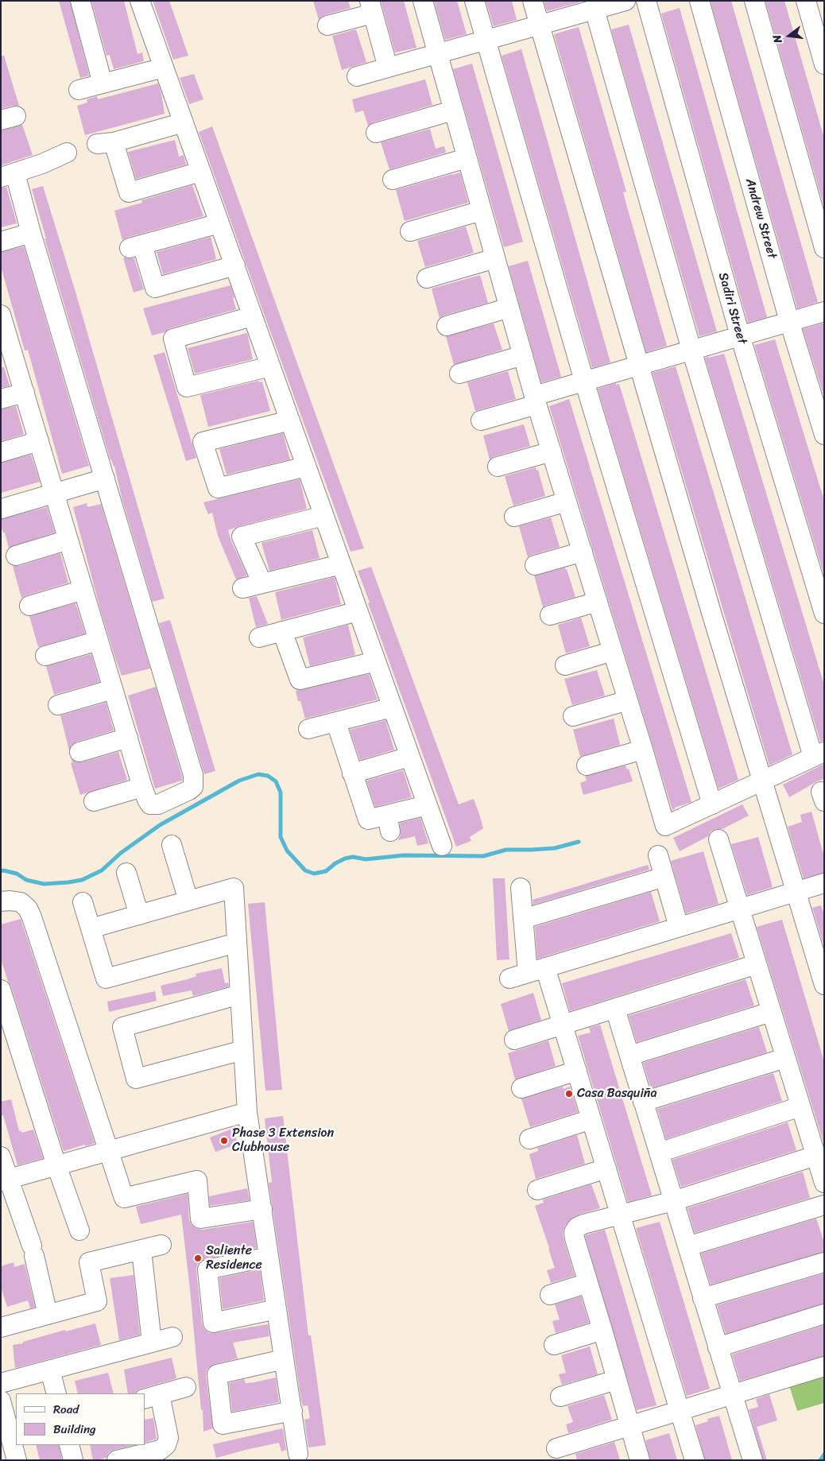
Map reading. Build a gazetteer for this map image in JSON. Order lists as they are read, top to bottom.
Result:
{
  "streets": {
    "street": ["Andrew Street", "Sadiri Street"]
  },
  "places": ["Casa Basquiña", "Phase 3 Extension Clubhouse", "Saliente Residence"],
  "legend": ["Road", "Building"],
  "north": "left"
}
